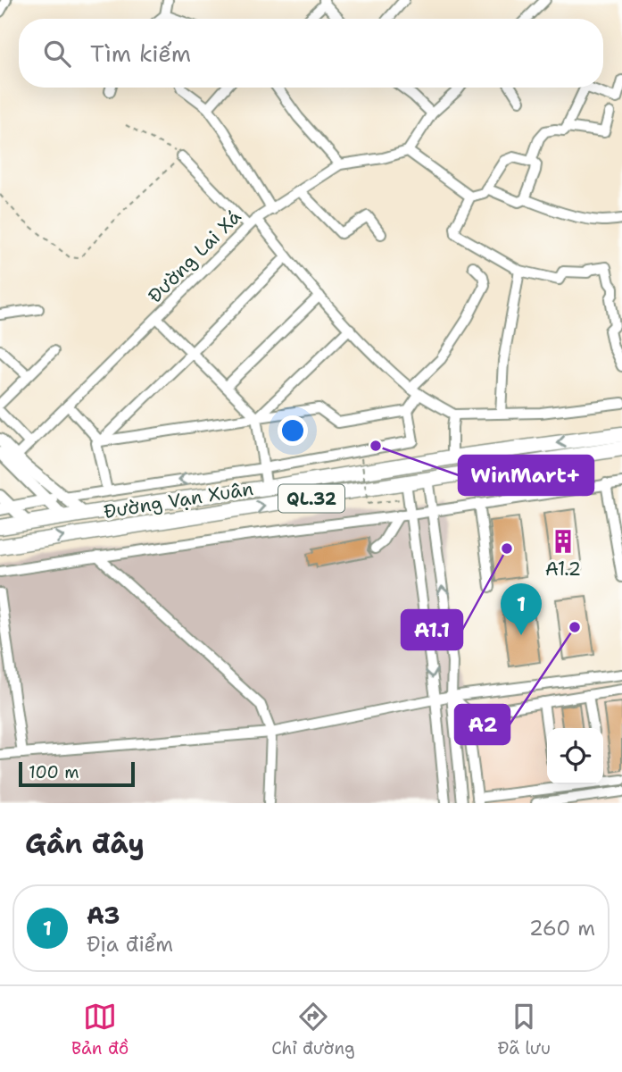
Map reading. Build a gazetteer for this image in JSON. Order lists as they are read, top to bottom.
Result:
{
  "streets": {
    "highway": ["QL.32", "Đường Vạn Xuân"],
    "street": ["Đường Lai Xá"]
  },
  "places": {
    "other": ["WinMart+", "A1.1", "A2"],
    "building": ["A1.2"]
  },
  "scale_bar": "100 m",
  "page": {
    "search": "Tìm kiếm",
    "pins": "1",
    "scale": "100 m",
    "heading": "Gần đây",
    "list": [
      {
        "mark": "1",
        "name": "A3",
        "note": "Địa điểm",
        "value": "260 m"
      }
    ],
    "nav": ["Bản đồ", "Chỉ đường", "Đã lưu"]
  }
}
